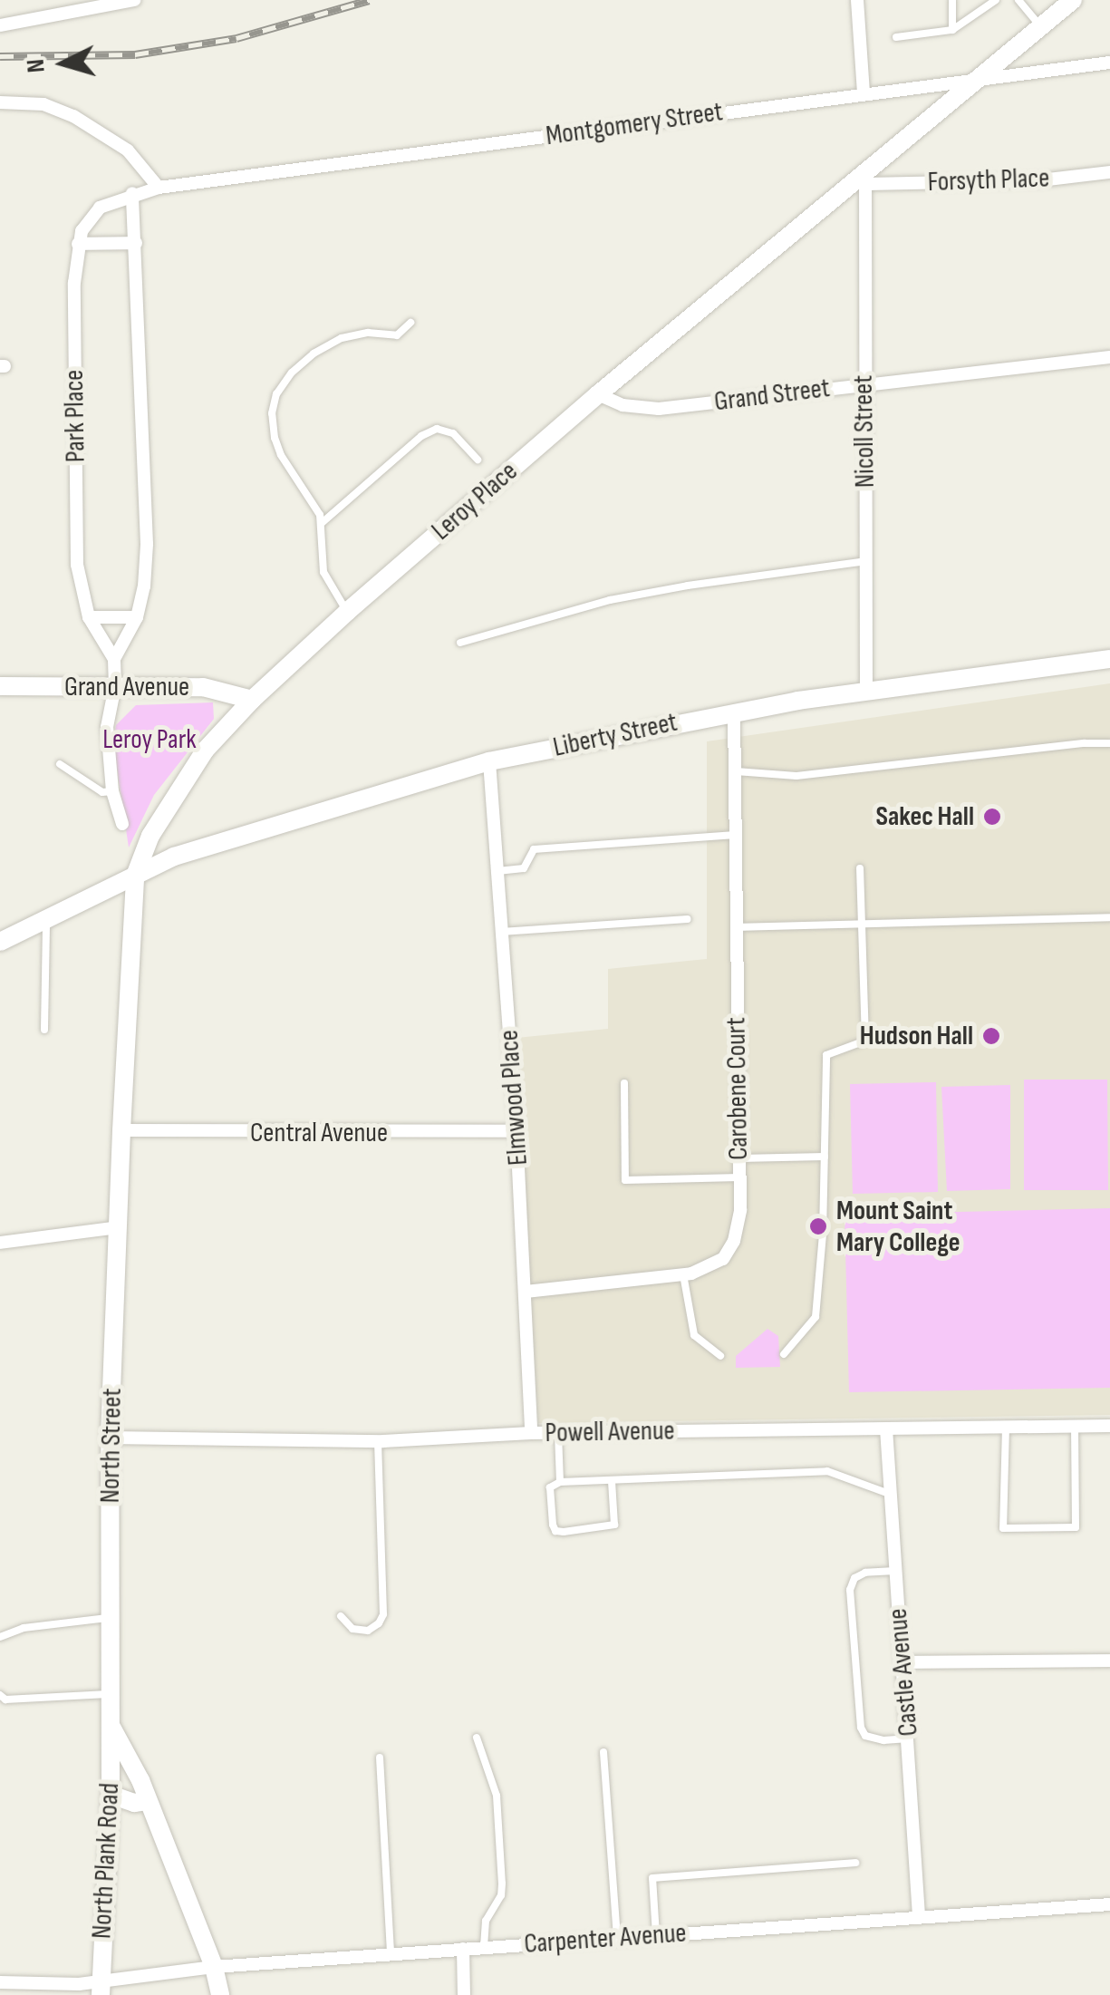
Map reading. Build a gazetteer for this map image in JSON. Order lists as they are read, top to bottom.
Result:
{
  "streets": {
    "street": [
      "Montgomery Street",
      "Forsyth Place",
      "Grand Street",
      "Park Place",
      "Nicoll Street",
      "Leroy Place",
      "Grand Avenue",
      "Liberty Street",
      "Carobene Court",
      "Elmwood Place",
      "Central Avenue",
      "Powell Avenue",
      "North Street",
      "Castle Avenue",
      "North Plank Road",
      "Carpenter Avenue"
    ]
  },
  "crossings": [
    ["Montgomery Street", "Park Place"],
    ["Montgomery Street", "Leroy Place"],
    ["Forsyth Place", "Nicoll Street"],
    ["Forsyth Place", "Leroy Place"],
    ["Grand Street", "Nicoll Street"],
    ["Grand Street", "Leroy Place"],
    ["Park Place", "Grand Avenue"],
    ["Nicoll Street", "Leroy Place"],
    ["Nicoll Street", "Liberty Street"],
    ["Leroy Place", "Grand Avenue"],
    ["Leroy Place", "Liberty Street"],
    ["Leroy Place", "North Street"],
    ["Liberty Street", "Carobene Court"],
    ["Liberty Street", "Elmwood Place"],
    ["Liberty Street", "North Street"],
    ["Carobene Court", "Elmwood Place"],
    ["Elmwood Place", "Central Avenue"],
    ["Elmwood Place", "Powell Avenue"],
    ["Central Avenue", "North Street"],
    ["Powell Avenue", "North Street"],
    ["Powell Avenue", "Castle Avenue"],
    ["North Street", "North Plank Road"],
    ["North Street", "Carpenter Avenue"],
    ["Castle Avenue", "Carpenter Avenue"],
    ["North Plank Road", "Carpenter Avenue"]
  ],
  "parks": ["Leroy Park"],
  "places": ["Sakec Hall", "Hudson Hall", "Mount Saint Mary College"],
  "north": "left"
}
